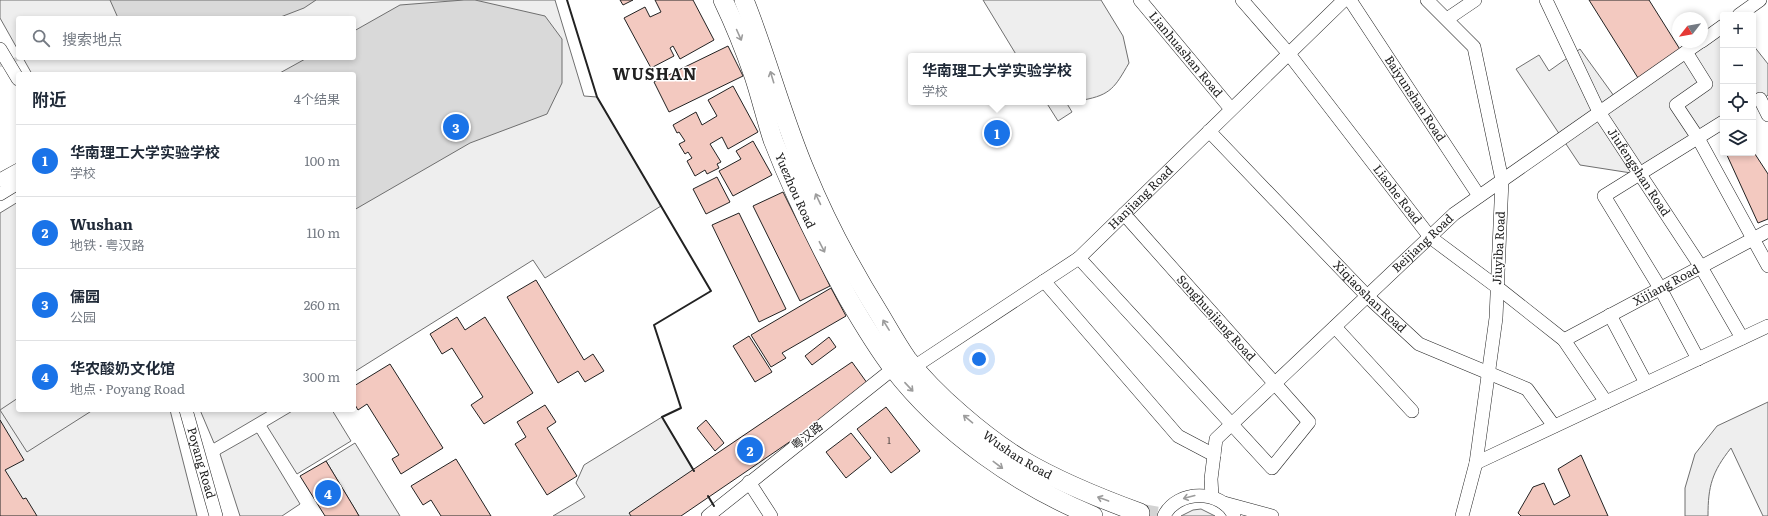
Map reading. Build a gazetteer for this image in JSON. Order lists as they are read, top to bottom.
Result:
{
  "streets": {
    "main road": ["Yuezhou Road", "Wushan Road"],
    "street": [
      "Lianhuashan Road",
      "Baiyunshan Road",
      "Jiufengshan Road",
      "Liaohe Road",
      "Hanjiang Road",
      "Beijiang Road",
      "Jiuyiba Road",
      "Xijiang Road",
      "Xiqiaoshan Road",
      "Songhuajiang Road",
      "粤汉路",
      "Poyang Road"
    ]
  },
  "crossings": [
    ["Lianhuashan Road", "Hanjiang Road"],
    ["Baiyunshan Road", "Beijiang Road"],
    ["Jiufengshan Road", "Beijiang Road"],
    ["Jiufengshan Road", "Xijiang Road"],
    ["Yuezhou Road", "Hanjiang Road"],
    ["Yuezhou Road", "粤汉路"],
    ["Yuezhou Road", "Wushan Road"],
    ["Liaohe Road", "Hanjiang Road"],
    ["Liaohe Road", "Beijiang Road"],
    ["Liaohe Road", "Jiuyiba Road"],
    ["Liaohe Road", "Xijiang Road"],
    ["Hanjiang Road", "Xiqiaoshan Road"],
    ["Hanjiang Road", "Songhuajiang Road"],
    ["Hanjiang Road", "粤汉路"],
    ["Hanjiang Road", "Wushan Road"],
    ["Beijiang Road", "Jiuyiba Road"],
    ["Beijiang Road", "Xiqiaoshan Road"],
    ["Beijiang Road", "Songhuajiang Road"],
    ["Jiuyiba Road", "Xiqiaoshan Road"],
    ["粤汉路", "Wushan Road"]
  ],
  "districts": ["WUSHAN"],
  "house_numbers": ["1"],
  "north": "bottom left",
  "page": {
    "map_buttons": ["+", "−"],
    "search": "搜索地点",
    "popup": ["华南理工大学实验学校", "学校"],
    "heading": ["附近", "4个结果"],
    "pins": [
      "3",
      "1",
      "2",
      "4"
    ],
    "list": [
      {
        "mark": "1",
        "name": "华南理工大学实验学校",
        "note": "学校",
        "value": "100 m"
      },
      {
        "mark": "2",
        "name": "Wushan",
        "note": "地铁 · 粤汉路",
        "value": "110 m"
      },
      {
        "mark": "3",
        "name": "儒园",
        "note": "公园",
        "value": "260 m"
      },
      {
        "mark": "4",
        "name": "华农酸奶文化馆",
        "note": "地点 · Poyang Road",
        "value": "300 m"
      }
    ]
  }
}
